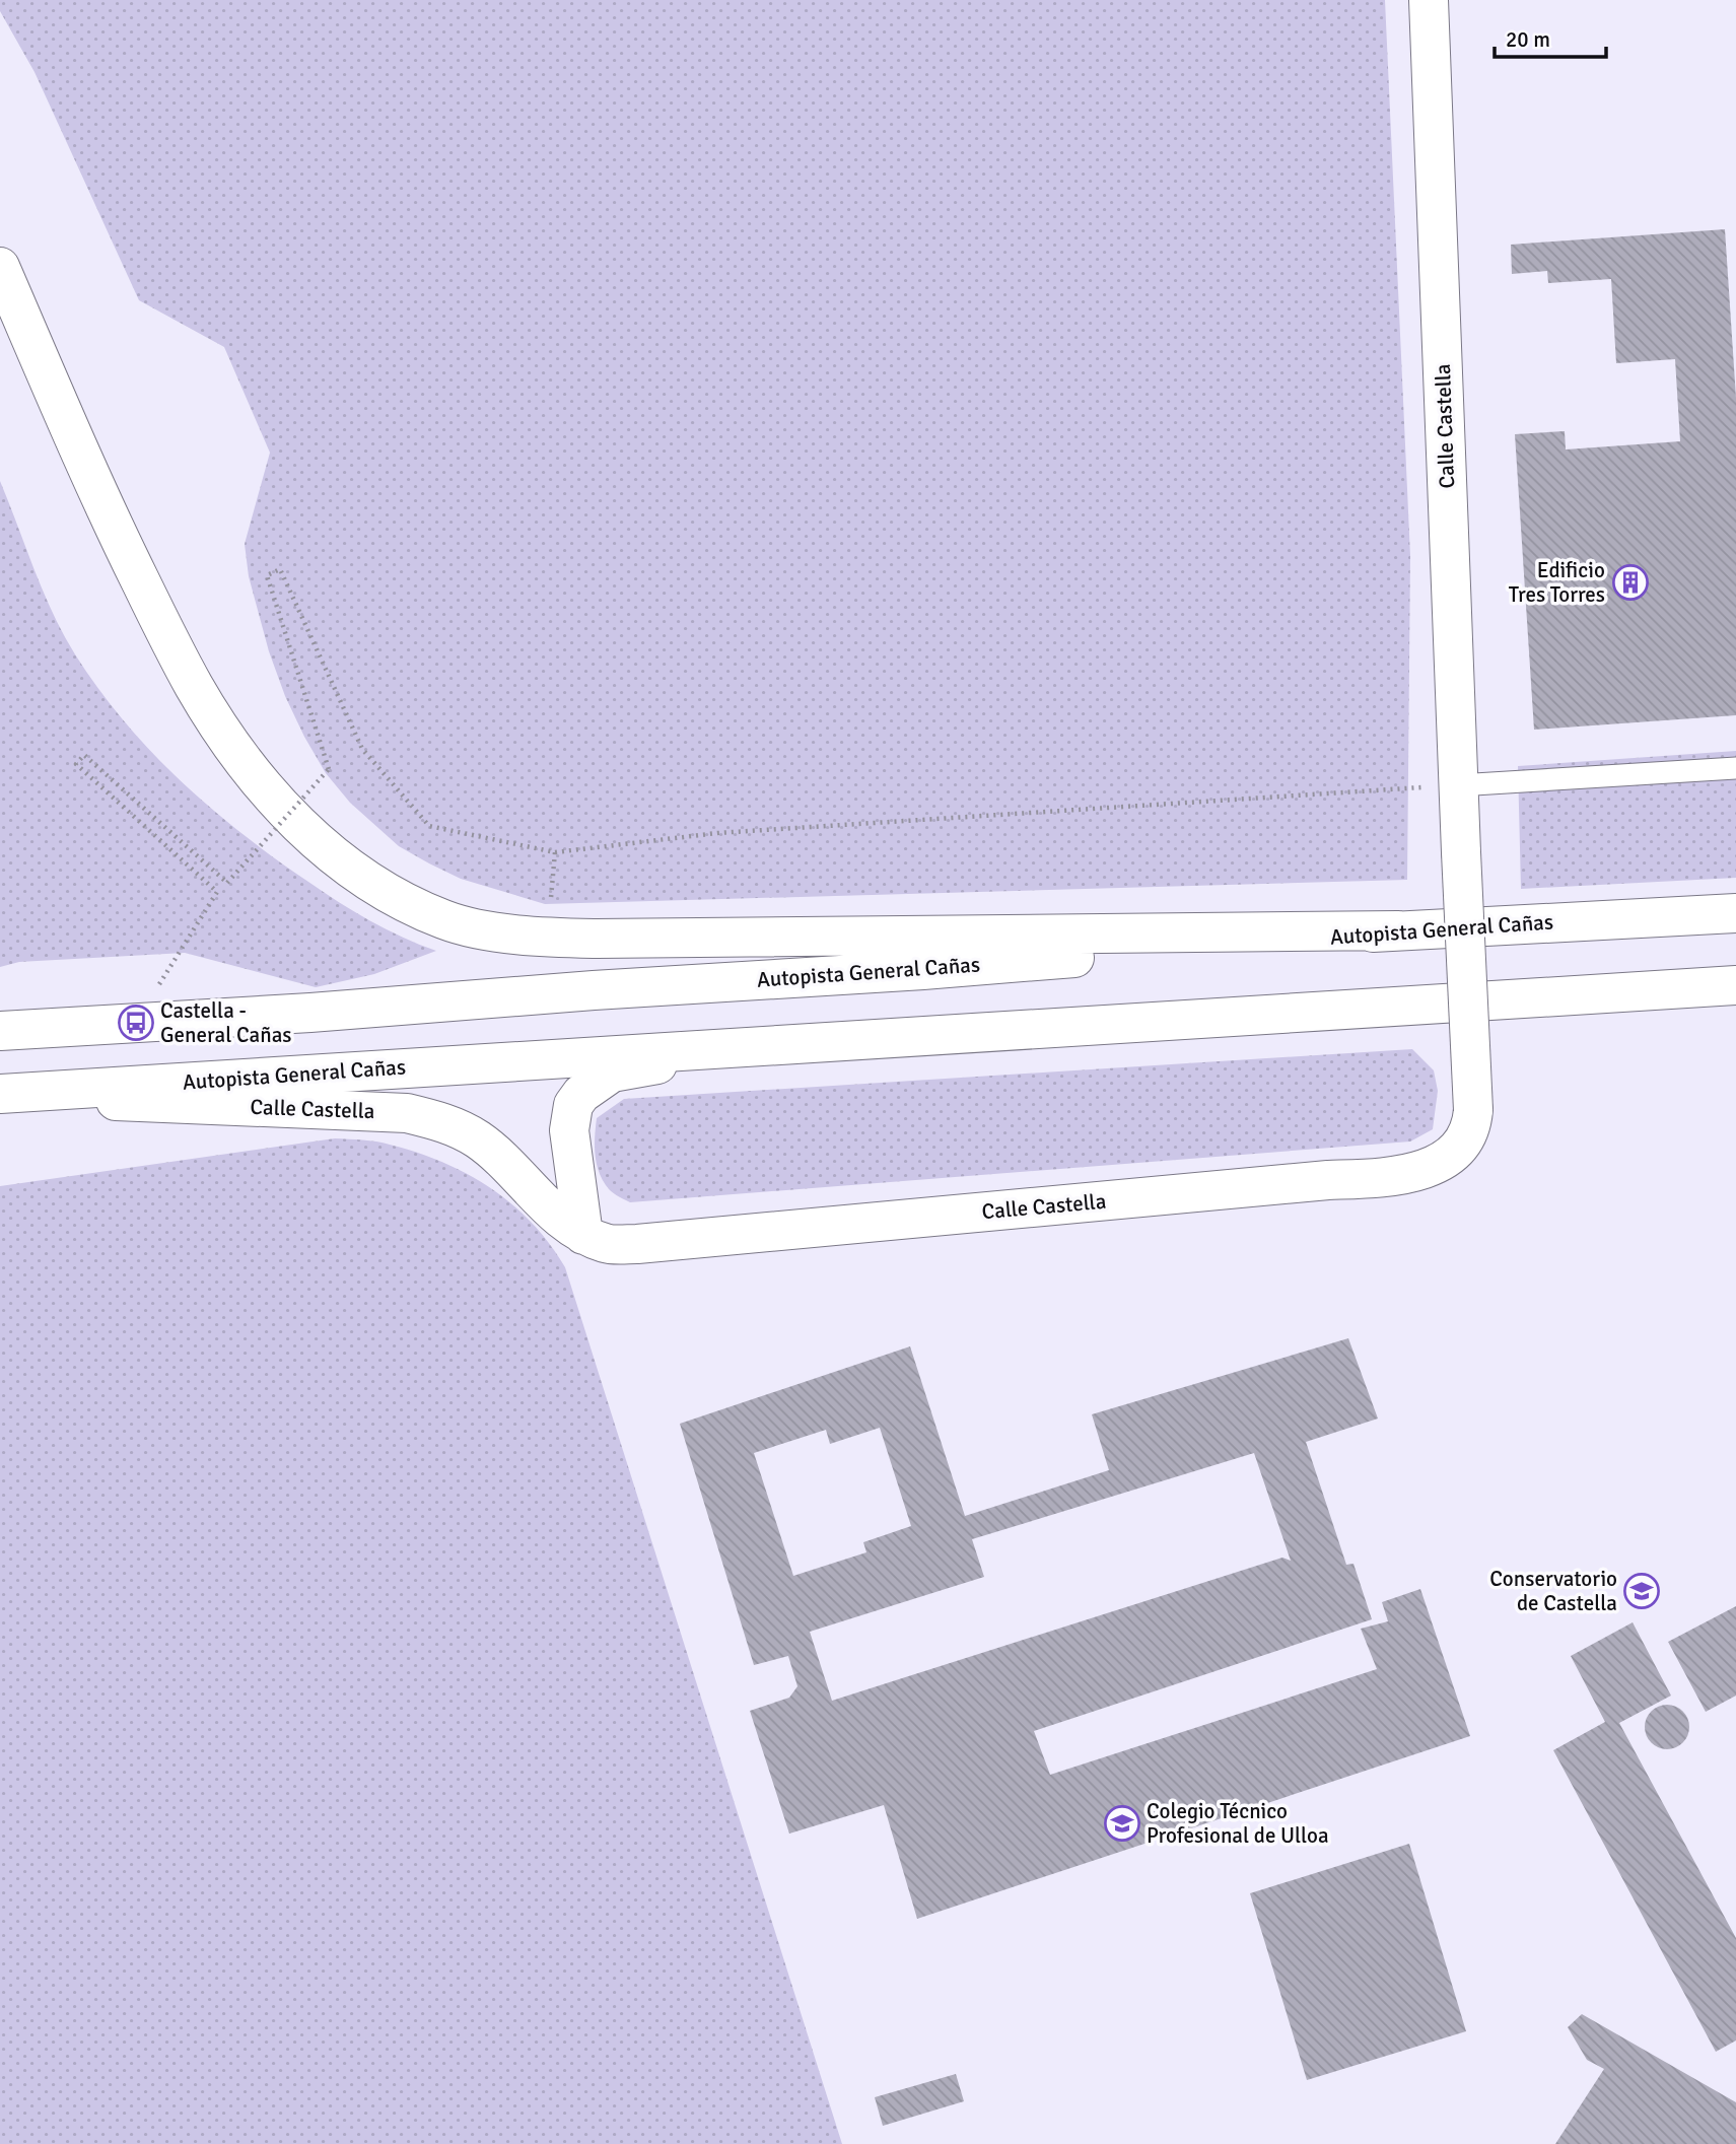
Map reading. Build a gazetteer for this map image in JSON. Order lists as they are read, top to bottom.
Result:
{
  "streets": {
    "main road": ["Calle Castella", "Autopista General Cañas"]
  },
  "crossings": [
    ["Calle Castella", "Autopista General Cañas"]
  ],
  "places": {
    "building": ["Edificio Tres Torres"],
    "bus stop": ["Castella - General Cañas"],
    "school or university": ["Conservatorio de Castella", "Colegio Técnico Profesional de Ulloa"]
  },
  "scale_bar": "20 m"
}
